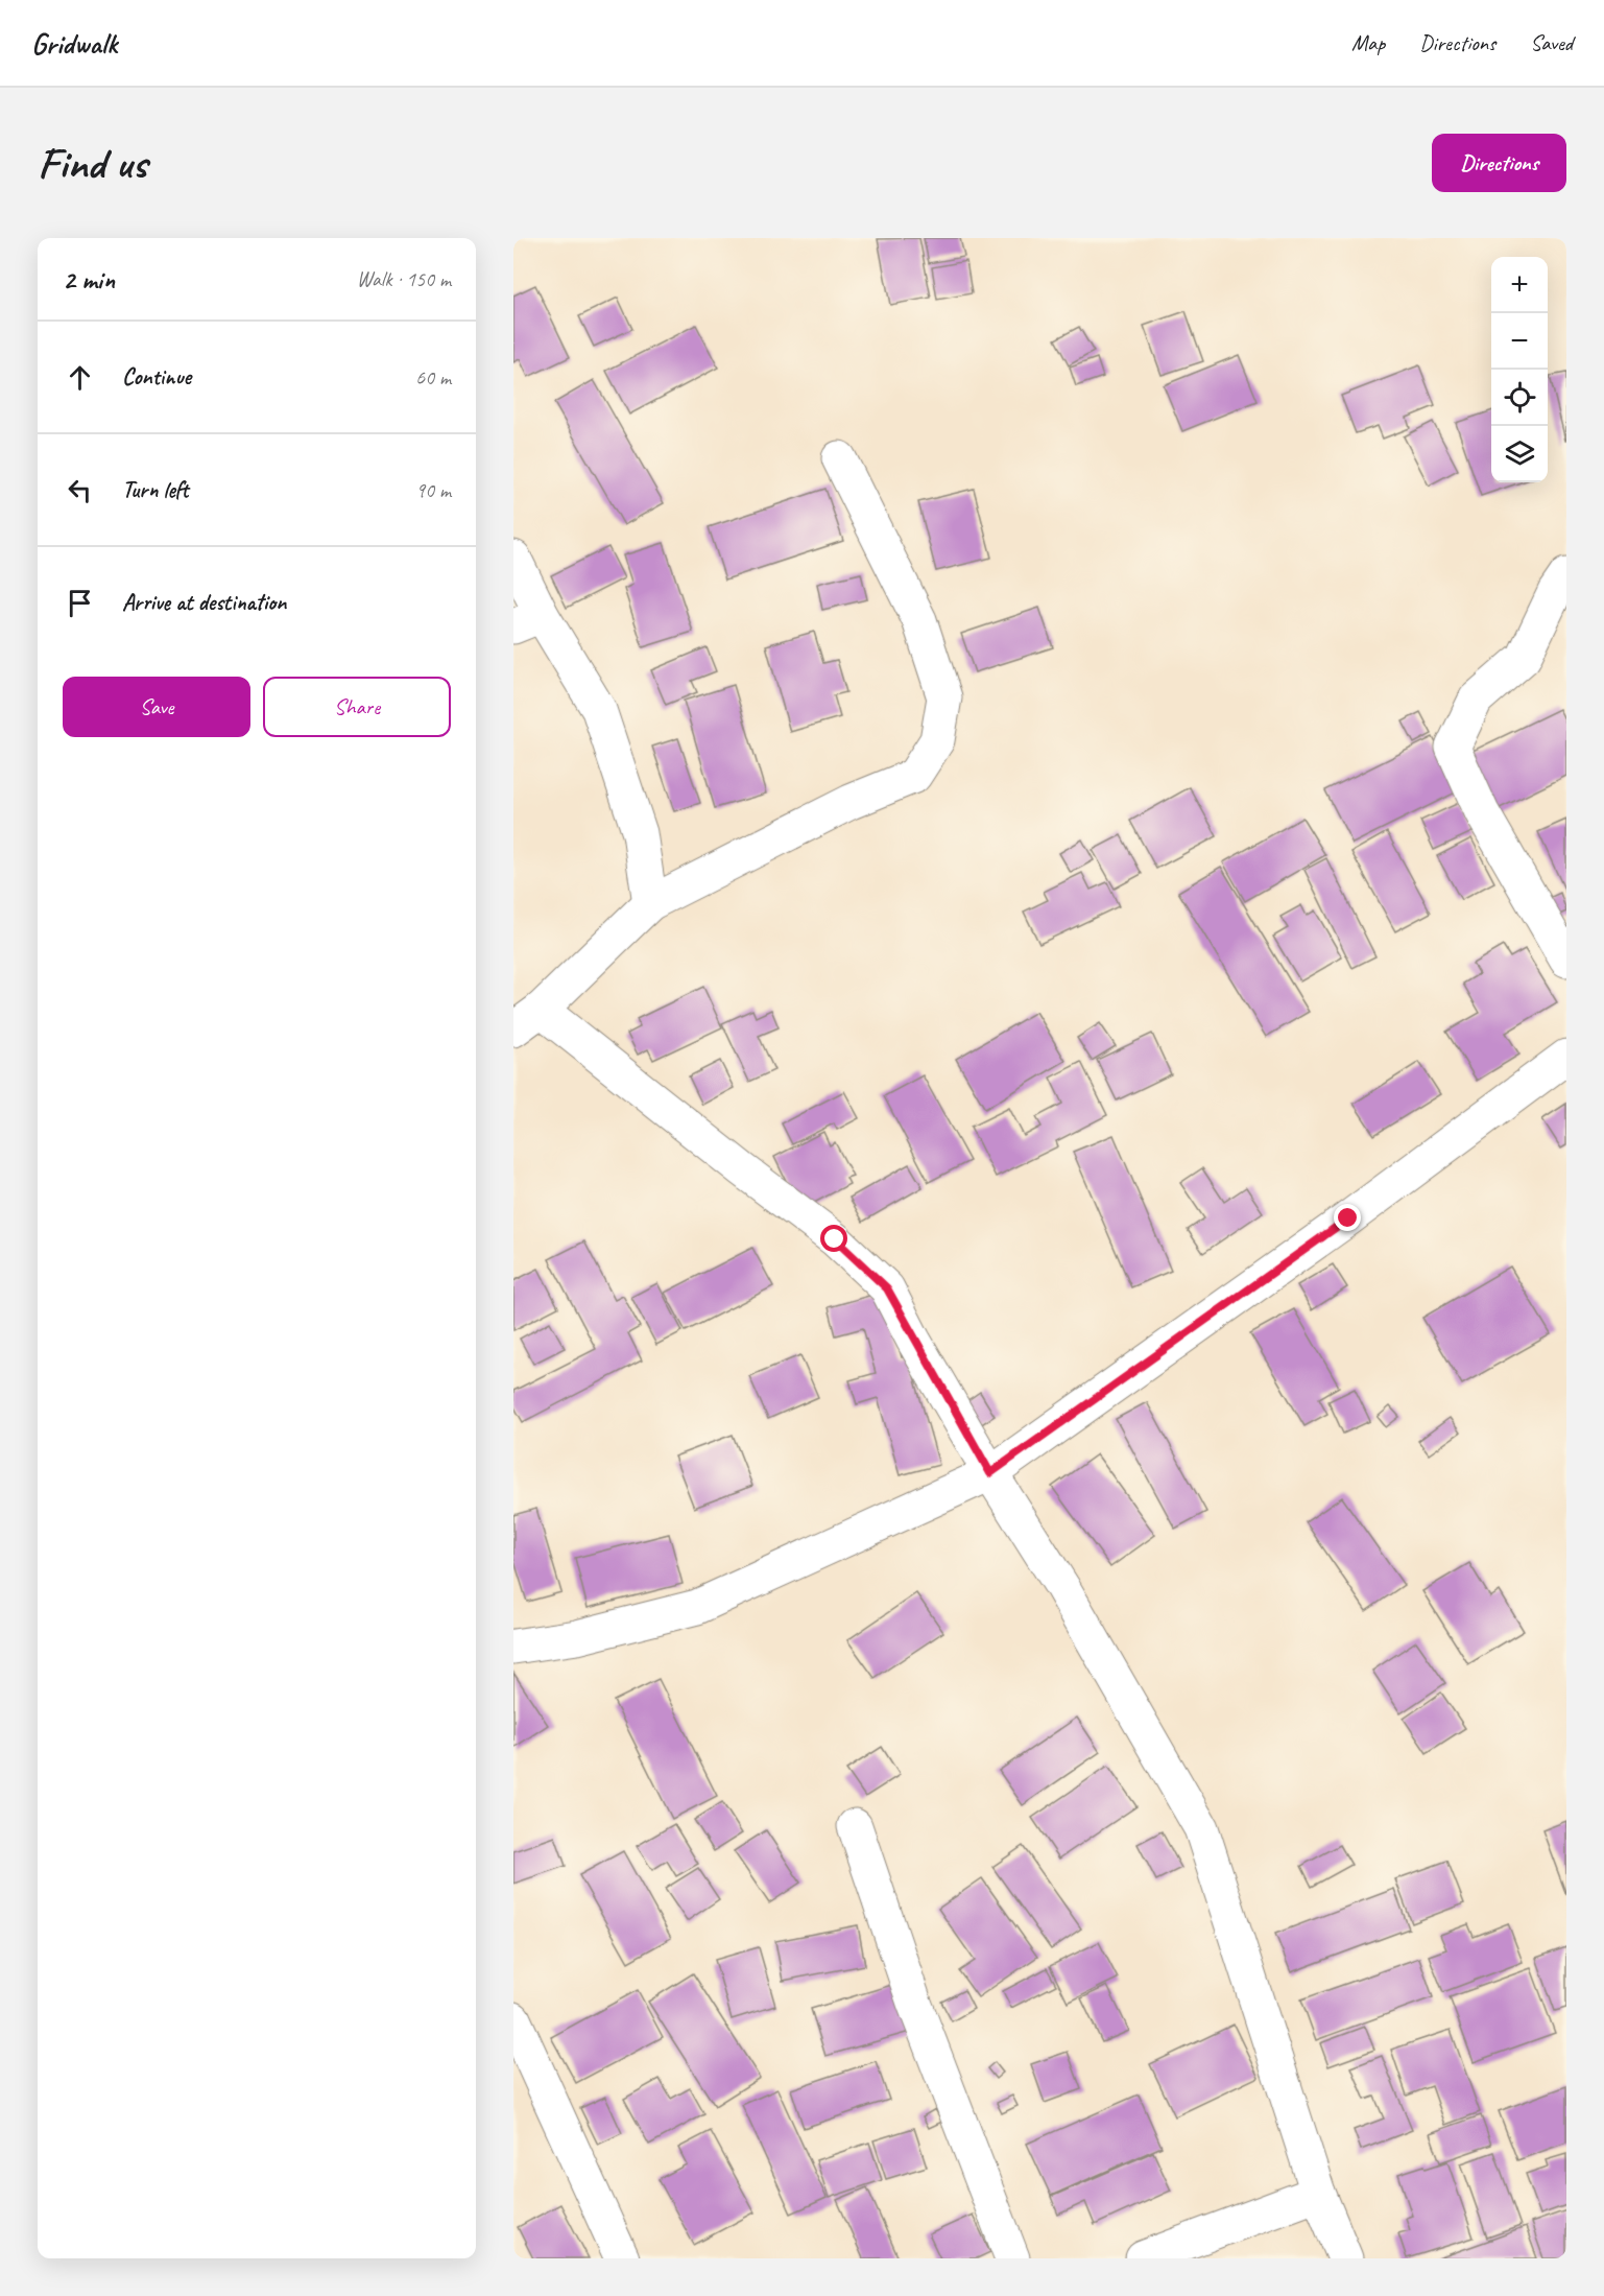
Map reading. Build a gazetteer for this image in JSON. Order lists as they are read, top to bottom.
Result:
{
  "page": {
    "header": "Gridwalk",
    "nav": ["Map", "Directions", "Saved"],
    "buttons": [
      "Directions",
      ["Save", "Share"]
    ],
    "title": "Find us",
    "heading": ["2 min", "Walk · 150 m"],
    "map_buttons": ["+", "−"],
    "list": [
      ["Continue", "60 m"],
      ["Turn left", "90 m"],
      "Arrive at destination"
    ]
  }
}
